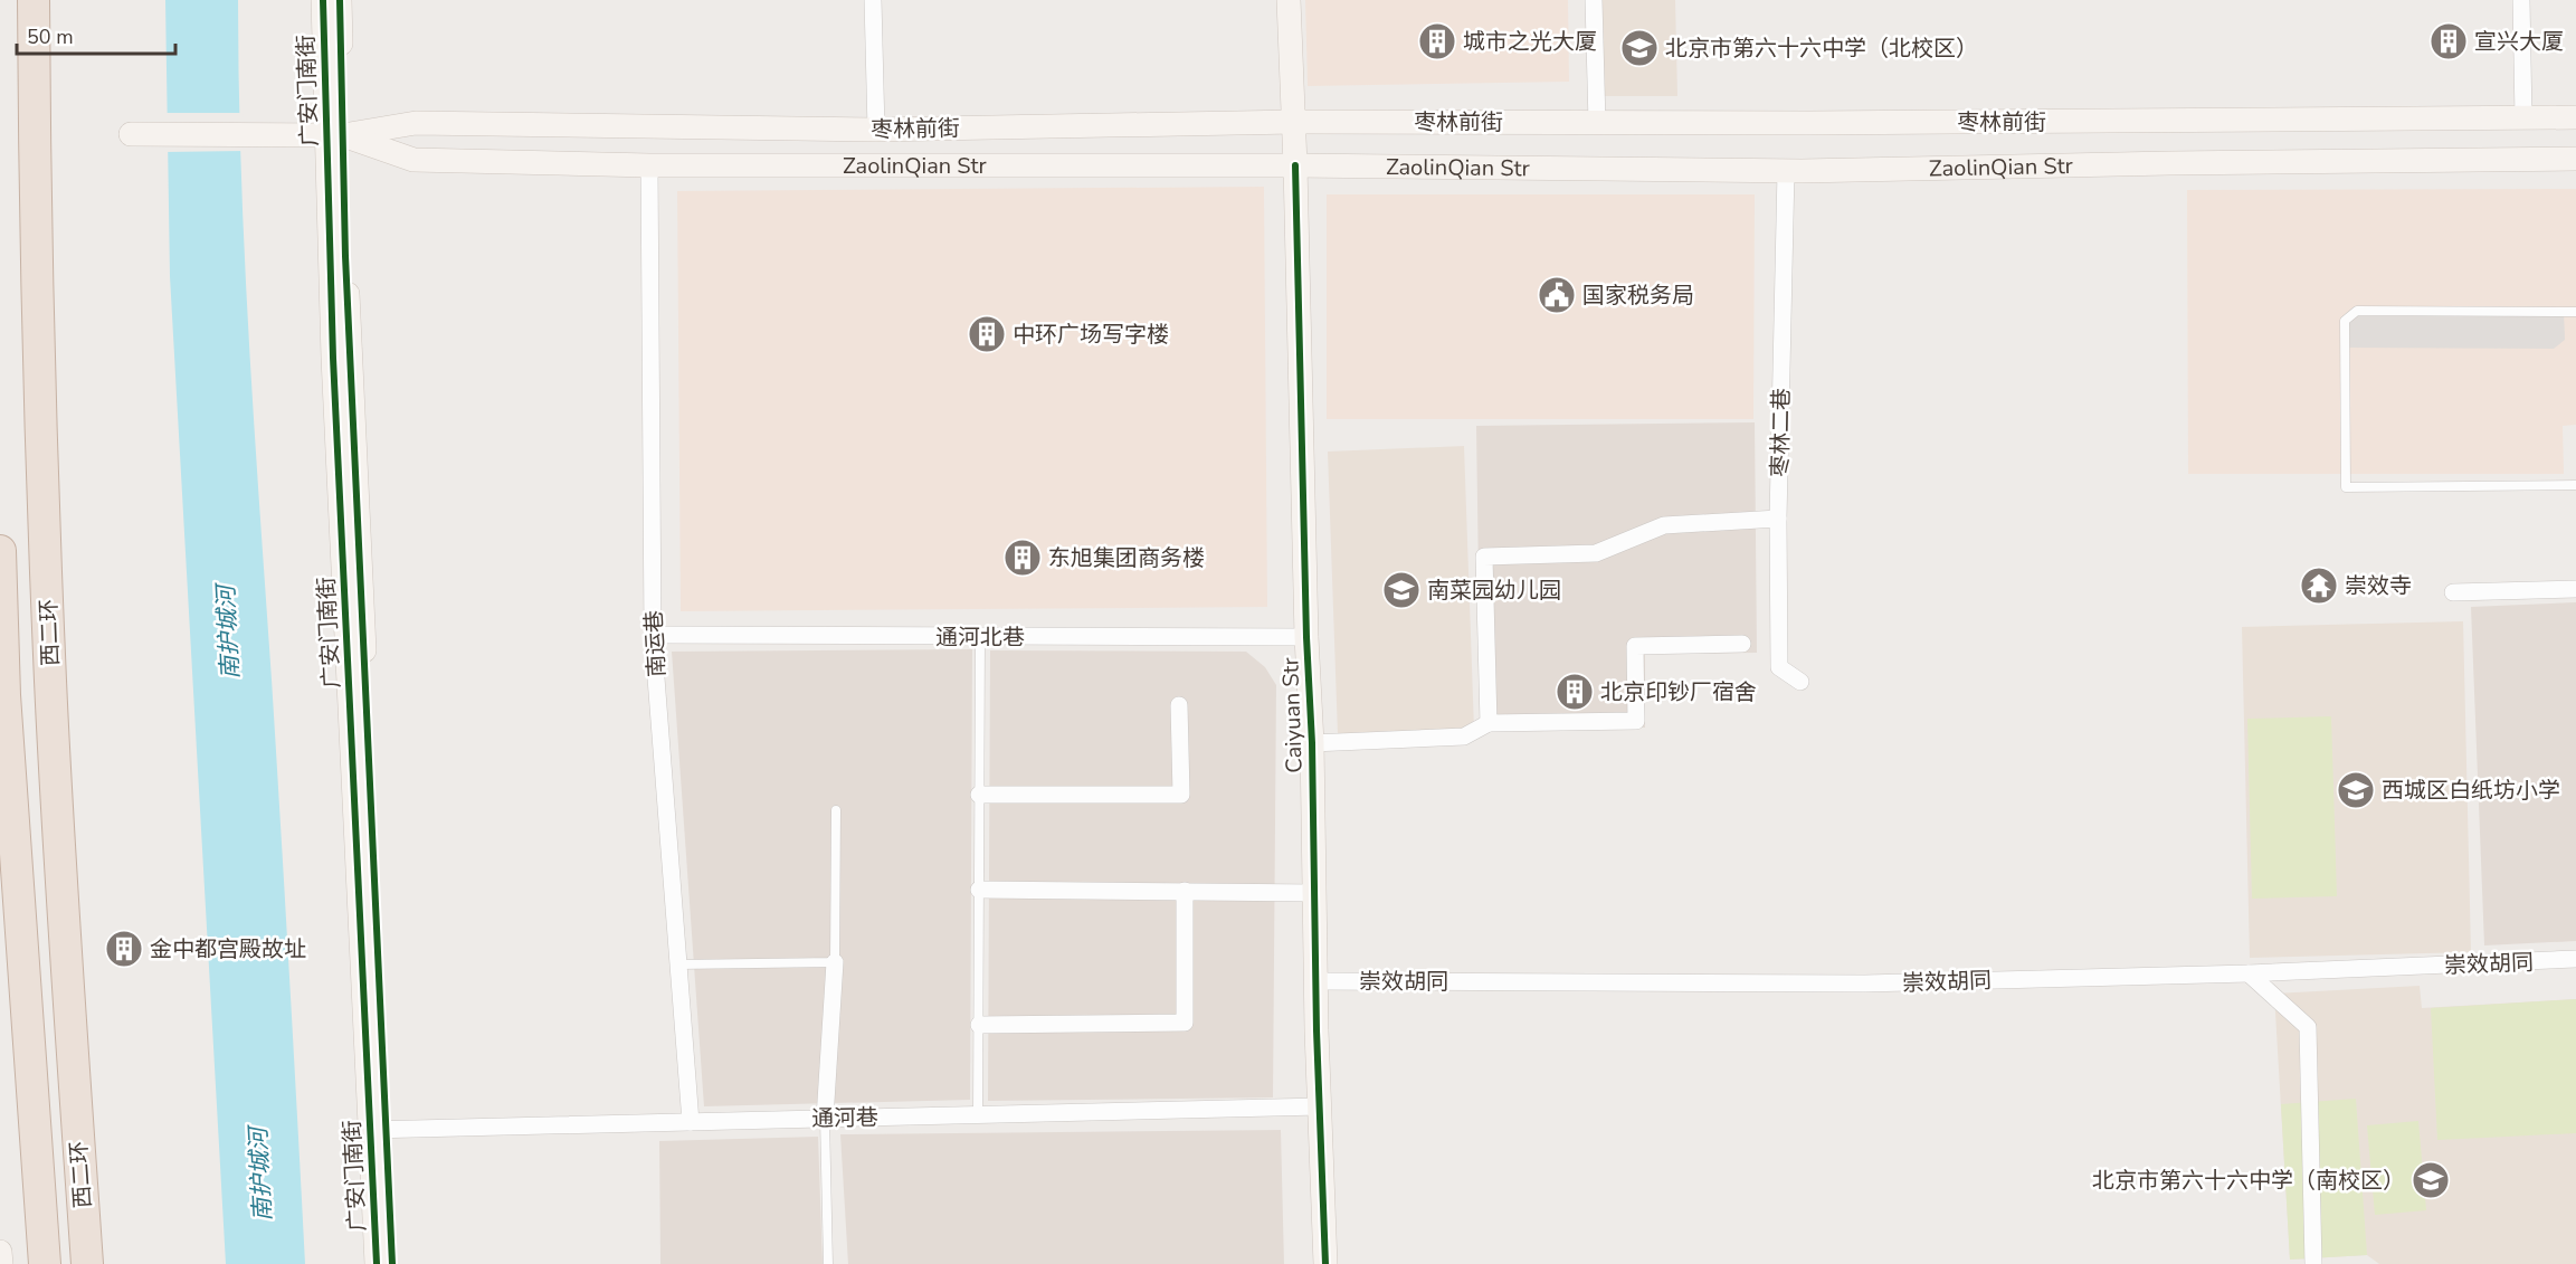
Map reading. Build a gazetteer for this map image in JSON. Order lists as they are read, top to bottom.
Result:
{
  "streets": {
    "highway": ["西二环"],
    "main road": [
      "广安门南街",
      "枣林前街",
      "ZaolinQian Str",
      "Caiyuan Str"
    ],
    "street": [
      "枣林二巷",
      "通河北巷",
      "南运巷",
      "崇效胡同",
      "通河巷"
    ]
  },
  "crossings": [
    ["广安门南街", "枣林前街"],
    ["广安门南街", "ZaolinQian Str"],
    ["广安门南街", "通河巷"],
    ["枣林前街", "ZaolinQian Str"],
    ["枣林前街", "Caiyuan Str"],
    ["ZaolinQian Str", "枣林二巷"],
    ["ZaolinQian Str", "南运巷"],
    ["ZaolinQian Str", "Caiyuan Str"],
    ["通河北巷", "南运巷"],
    ["通河北巷", "Caiyuan Str"],
    ["南运巷", "通河巷"],
    ["Caiyuan Str", "崇效胡同"],
    ["Caiyuan Str", "通河巷"]
  ],
  "water": ["南护城河"],
  "places": {
    "building": [
      "城市之光大厦",
      "宣兴大厦",
      "中环广场写字楼",
      "东旭集团商务楼",
      "北京印钞厂宿舍",
      "金中都宫殿故址"
    ],
    "school or university": [
      "北京市第六十六中学（北校区）",
      "南菜园幼儿园",
      "西城区白纸坊小学",
      "北京市第六十六中学（南校区）"
    ],
    "public building": ["国家税务局"],
    "temple": ["崇效寺"]
  },
  "scale_bar": "50 m"
}
